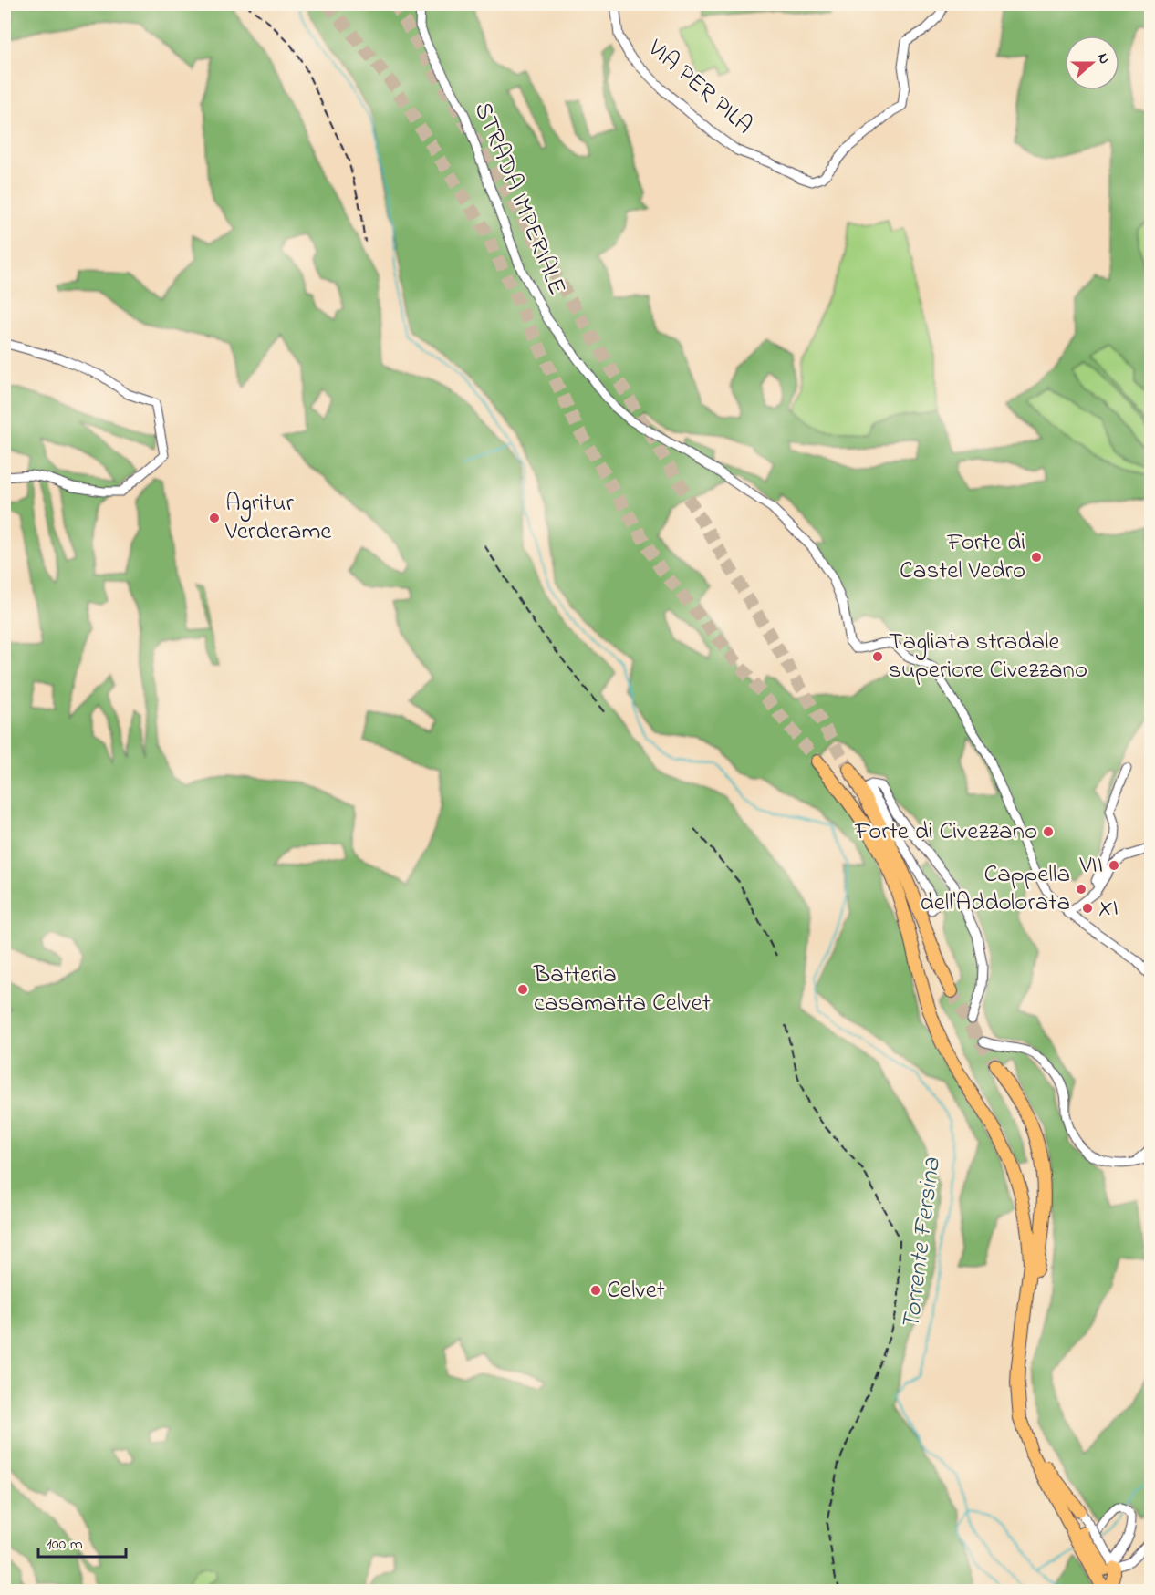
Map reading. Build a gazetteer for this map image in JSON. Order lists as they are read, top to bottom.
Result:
{
  "streets": {
    "street": ["VIA PER PILA", "STRADA IMPERIALE"]
  },
  "water": ["Torrente Fersina"],
  "places": [
    "Agritur Verderame",
    "Forte di Castel Vedro",
    "Tagliata stradale superiore Civezzano",
    "Forte di Civezzano",
    "VII",
    "Cappella dell'Addolorata",
    "XI",
    "Batteria casamatta Celvet",
    "Celvet"
  ],
  "scale_bar": "100 m",
  "north": "right"
}
